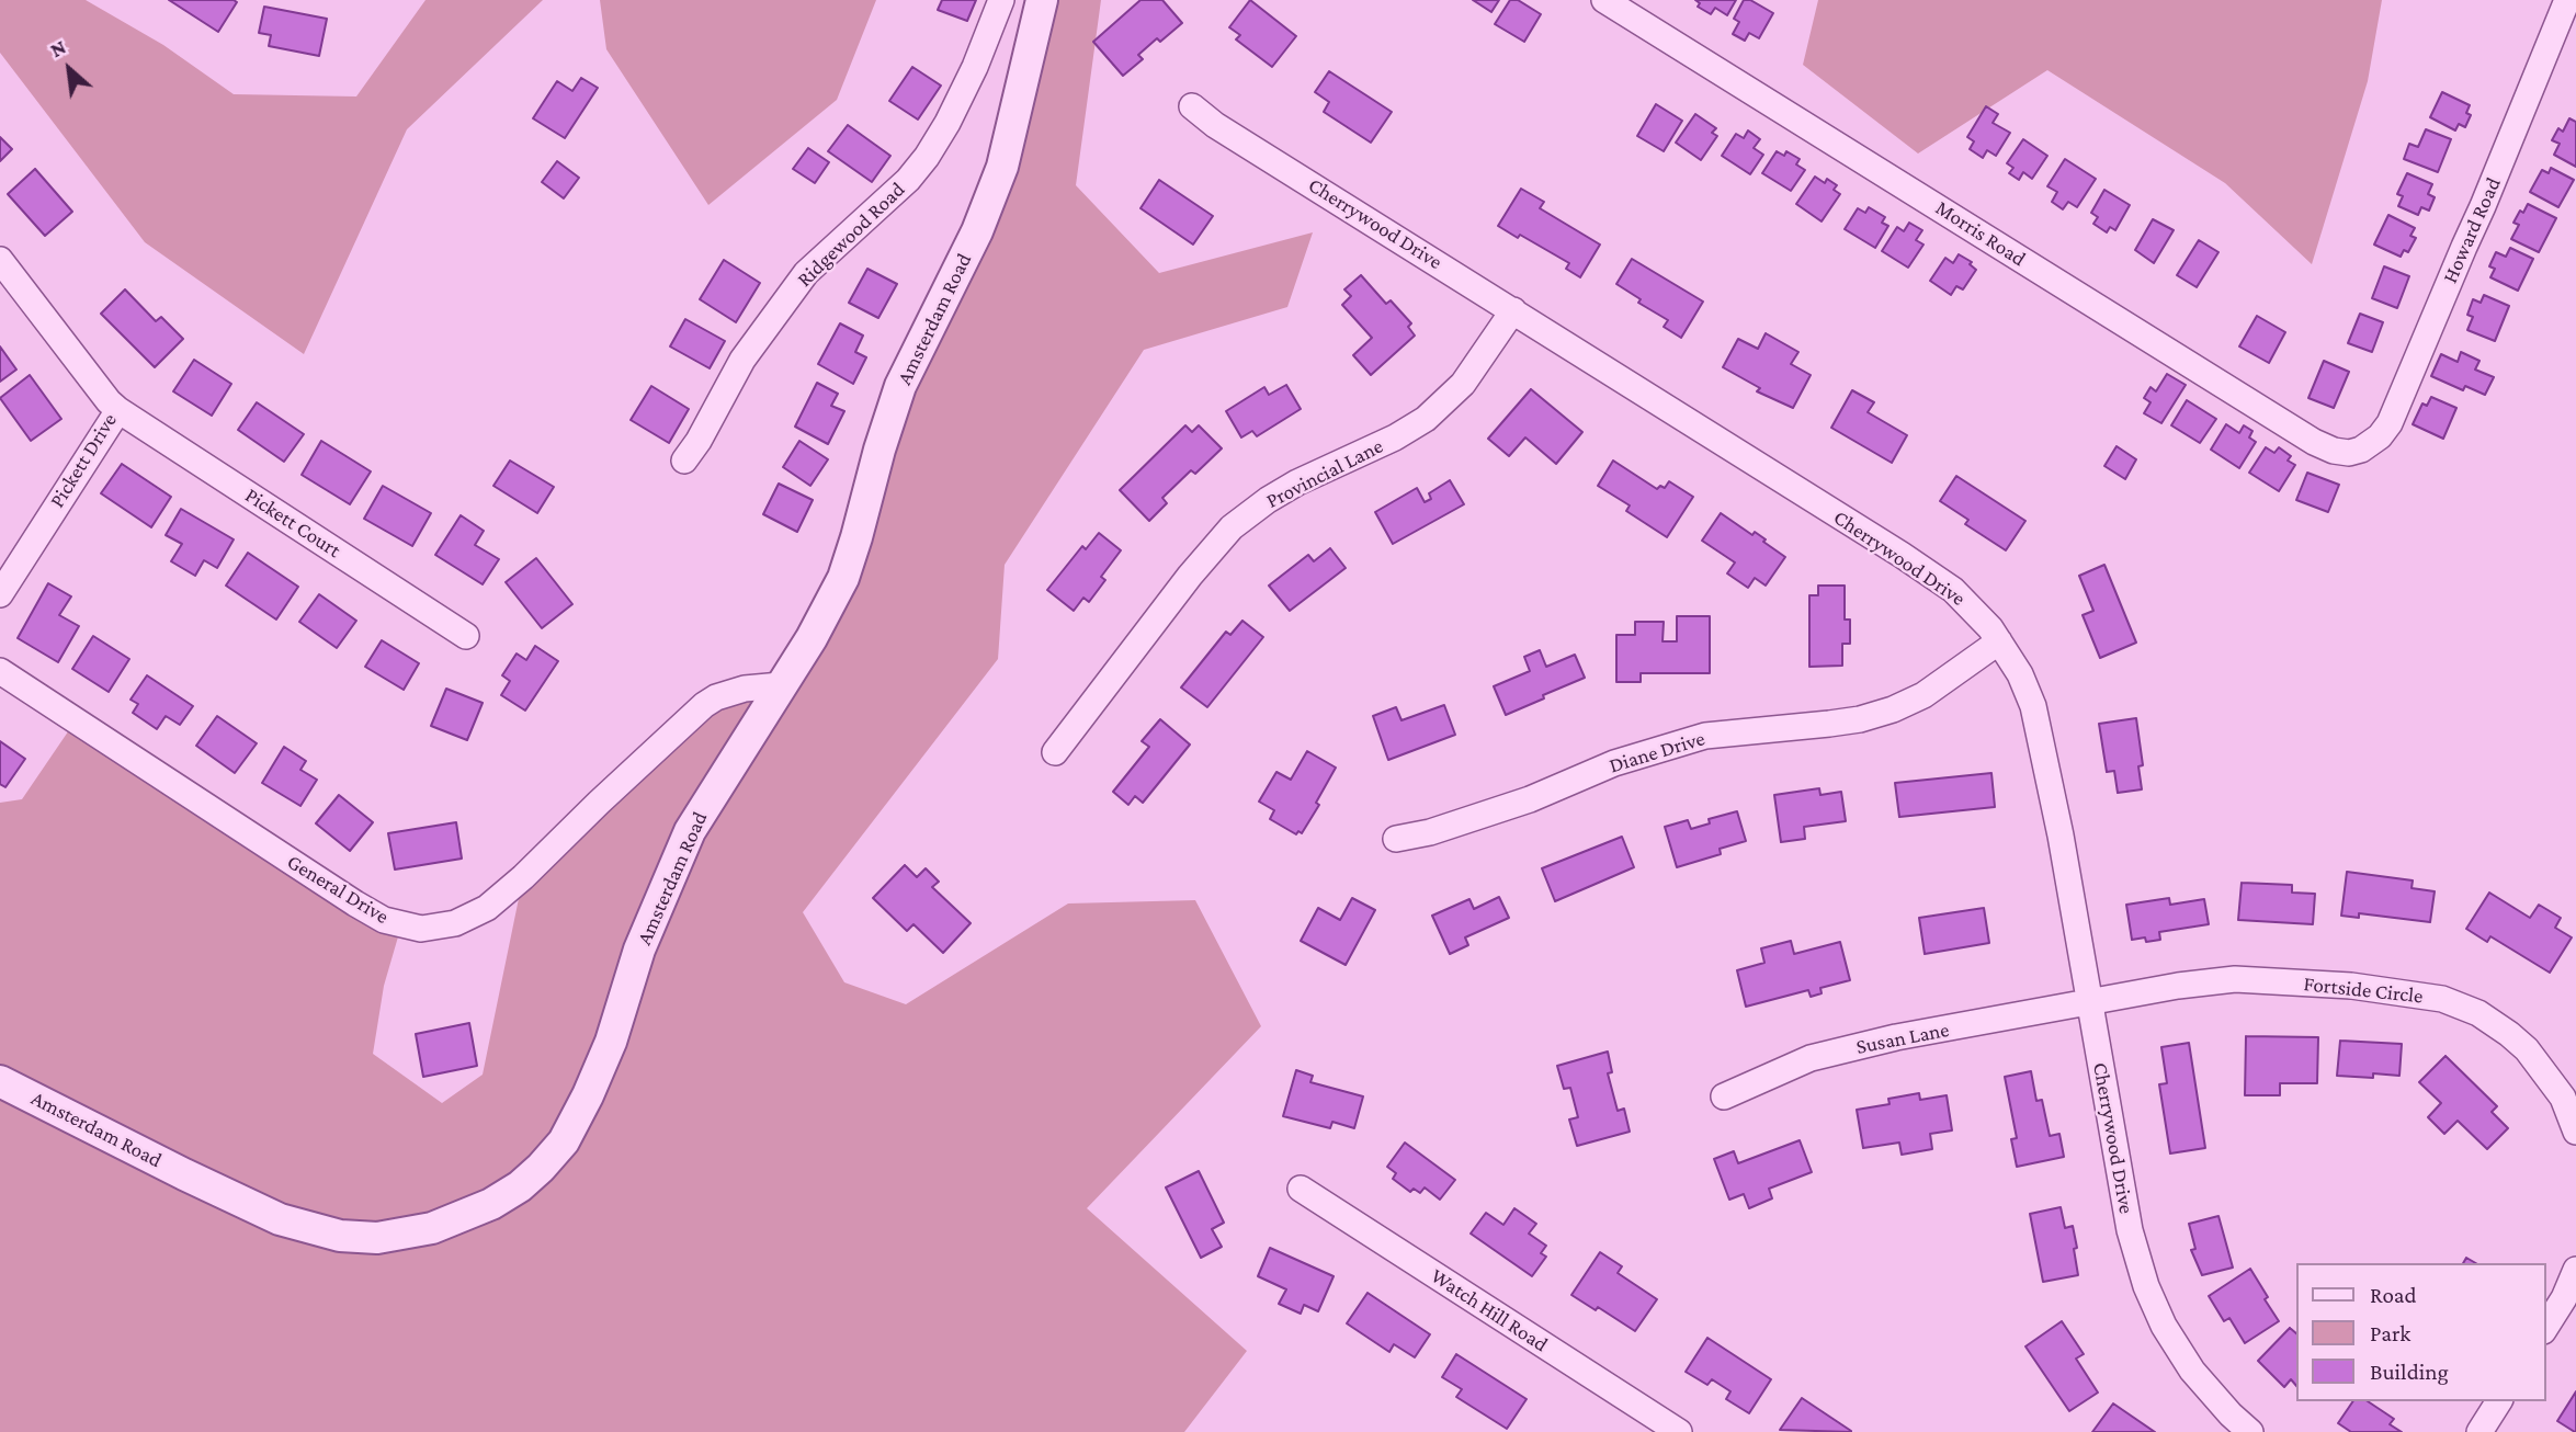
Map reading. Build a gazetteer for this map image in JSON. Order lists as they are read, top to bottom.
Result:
{
  "streets": {
    "street": [
      "Cherrywood Drive",
      "Howard Road",
      "Morris Road",
      "Ridgewood Road",
      "Amsterdam Road",
      "Pickett Drive",
      "Provincial Lane",
      "Pickett Court",
      "Diane Drive",
      "General Drive",
      "Fortside Circle",
      "Susan Lane",
      "Watch Hill Road"
    ]
  },
  "crossings": [
    ["Cherrywood Drive", "Provincial Lane"],
    ["Cherrywood Drive", "Diane Drive"],
    ["Cherrywood Drive", "Fortside Circle"],
    ["Cherrywood Drive", "Susan Lane"],
    ["Howard Road", "Morris Road"],
    ["Amsterdam Road", "General Drive"],
    ["Pickett Drive", "Pickett Court"],
    ["Fortside Circle", "Susan Lane"]
  ],
  "legend": ["Road", "Park", "Building"],
  "north": "top left"
}
